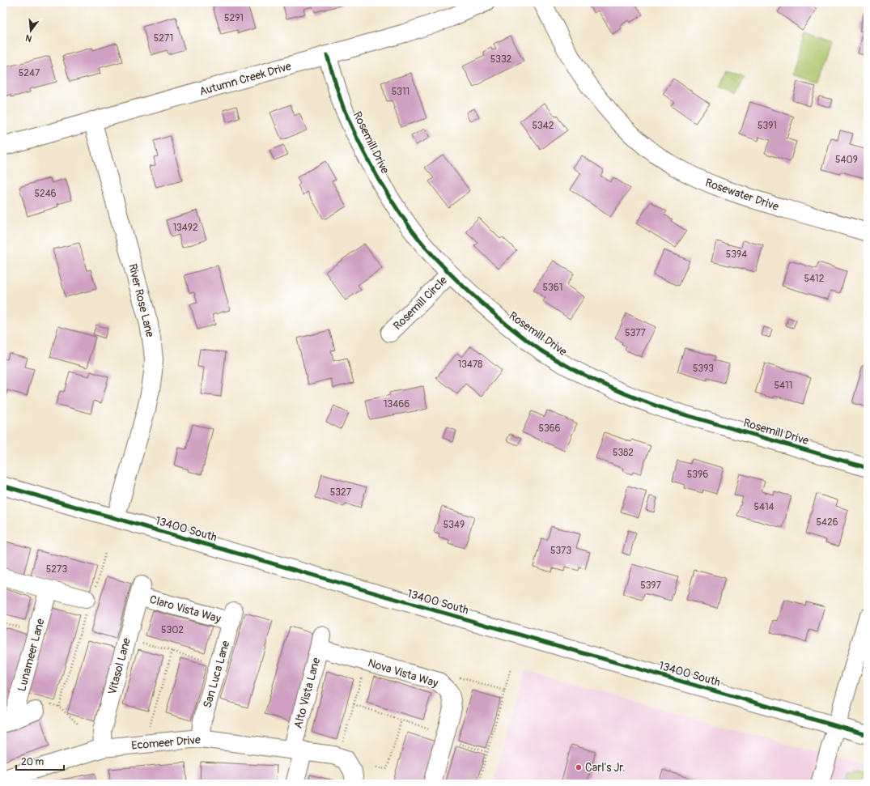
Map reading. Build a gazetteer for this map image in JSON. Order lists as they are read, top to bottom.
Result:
{
  "streets": {
    "street": [
      "Autumn Creek Drive",
      "Rosemill Drive",
      "Rosewater Drive",
      "River Rose Lane",
      "Rosemill Circle",
      "13400 South",
      "Claro Vista Way",
      "Lunameer Lane",
      "Vitasol Lane",
      "Nova Vista Way",
      "San Luca Lane",
      "Alto Vista Lane",
      "Ecomeer Drive"
    ]
  },
  "crossings": [
    ["Autumn Creek Drive", "Rosemill Drive"],
    ["Autumn Creek Drive", "River Rose Lane"],
    ["Rosemill Drive", "Rosemill Circle"],
    ["River Rose Lane", "13400 South"],
    ["Claro Vista Way", "Vitasol Lane"],
    ["Claro Vista Way", "San Luca Lane"],
    ["Vitasol Lane", "Ecomeer Drive"],
    ["Nova Vista Way", "Alto Vista Lane"],
    ["San Luca Lane", "Ecomeer Drive"],
    ["Alto Vista Lane", "Ecomeer Drive"]
  ],
  "places": ["Carl's Jr."],
  "house_numbers": [
    "5291",
    "5271",
    "5332",
    "5247",
    "5311",
    "5342",
    "5391",
    "5409",
    "5246",
    "13492",
    "5394",
    "5412",
    "5361",
    "5377",
    "13478",
    "5393",
    "5411",
    "13466",
    "5366",
    "5382",
    "5396",
    "5327",
    "5414",
    "5426",
    "5349",
    "5373",
    "5273",
    "5397",
    "5302"
  ],
  "scale_bar": "20 m",
  "north": "bottom"
}
